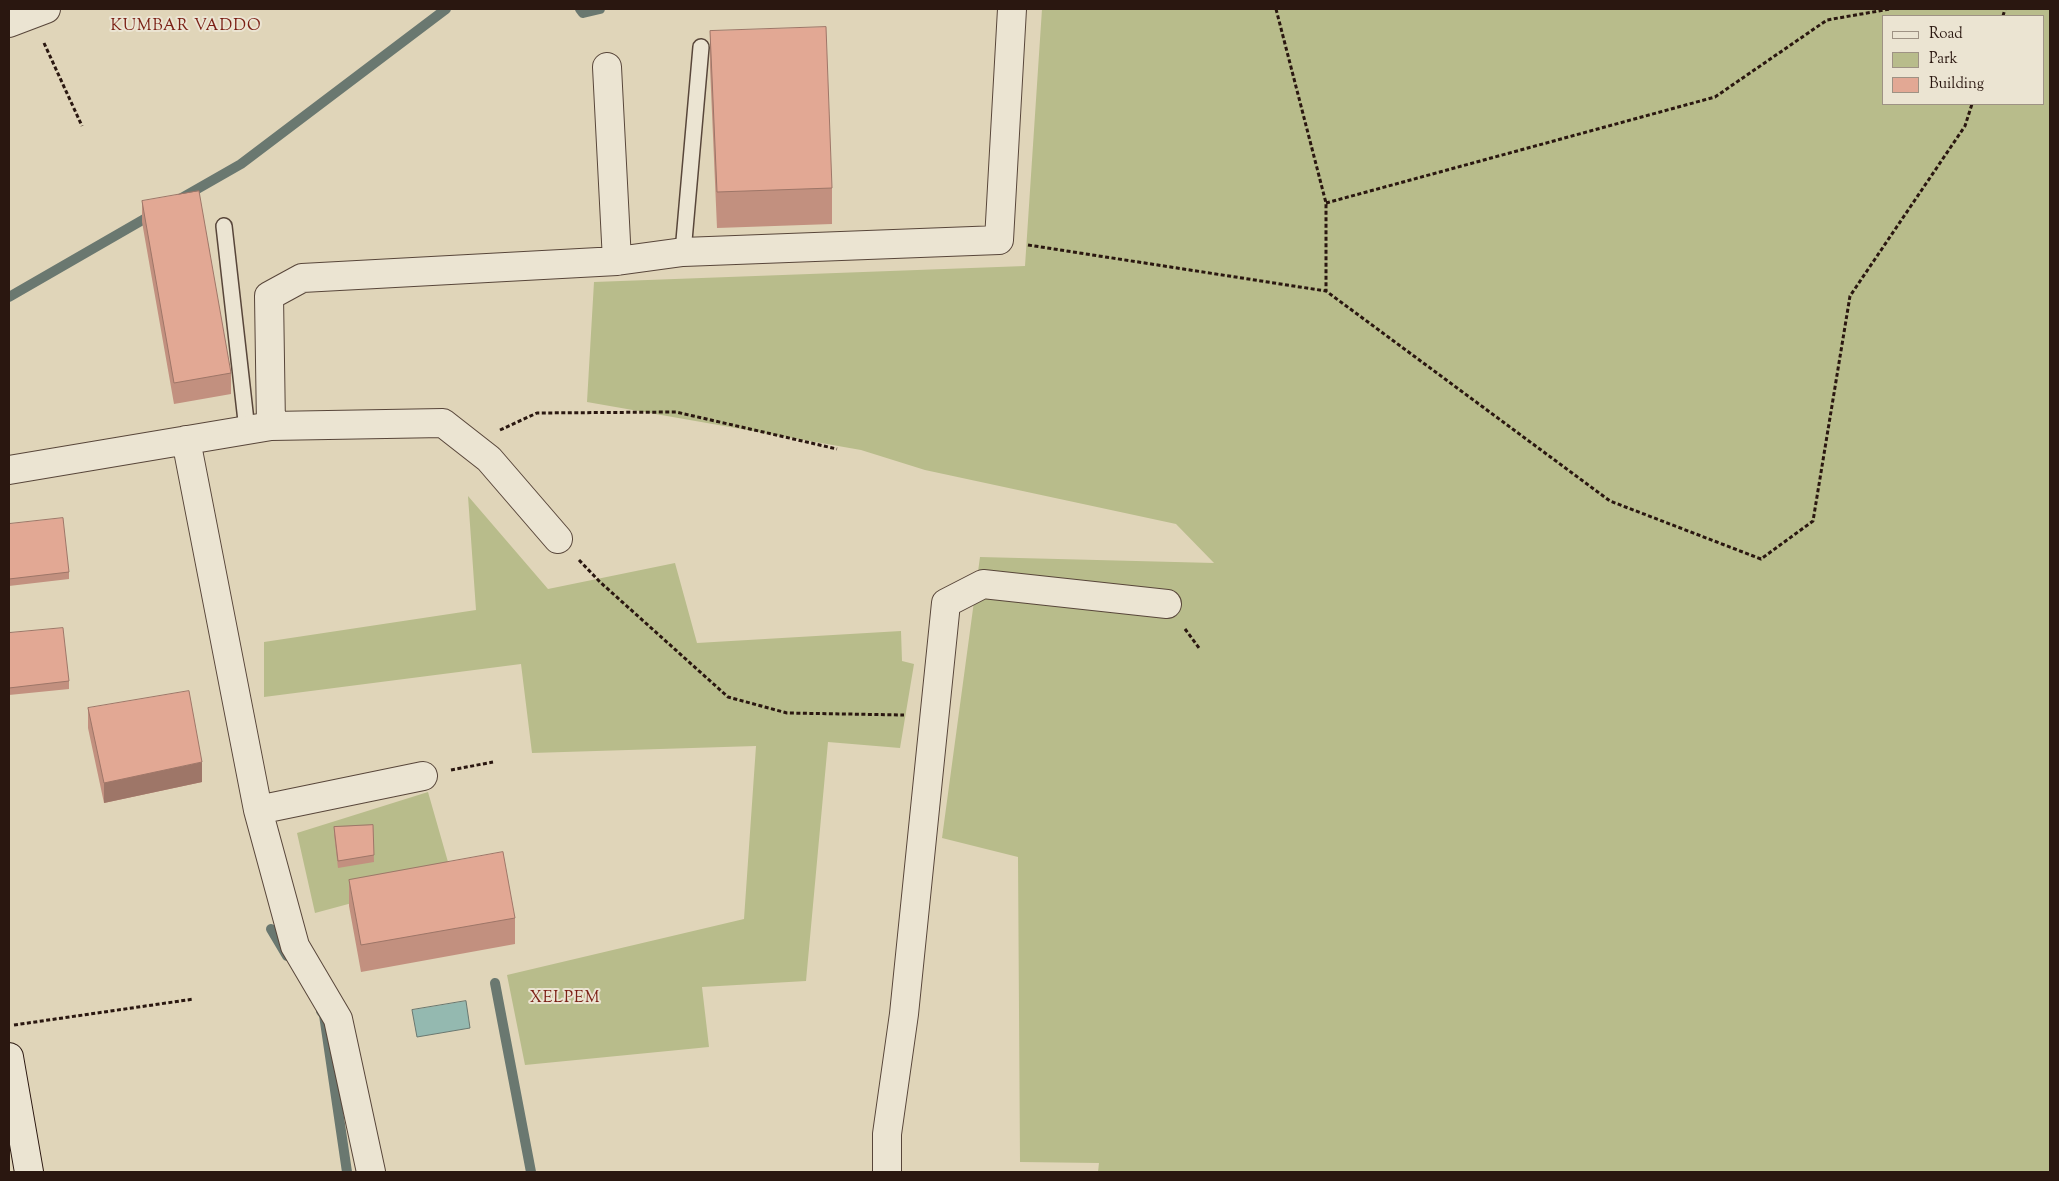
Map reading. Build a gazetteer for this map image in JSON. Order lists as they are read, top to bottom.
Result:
{
  "districts": ["KUMBAR VADDO", "XELPEM"],
  "legend": ["Road", "Park", "Building"]
}
